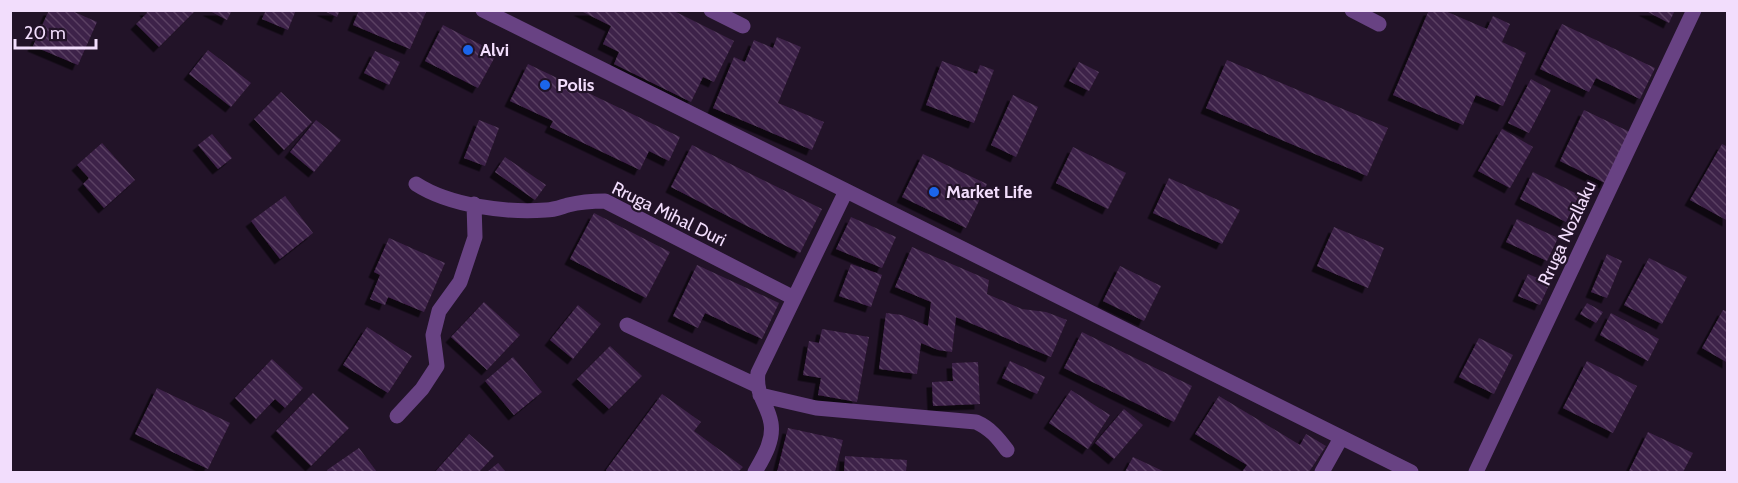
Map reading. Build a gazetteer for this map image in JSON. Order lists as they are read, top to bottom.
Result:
{
  "streets": {
    "street": ["Rruga Mihal Duri", "Rruga Nozllaku"]
  },
  "places": ["Alvi", "Polis", "Market Life"],
  "scale_bar": "20 m"
}
